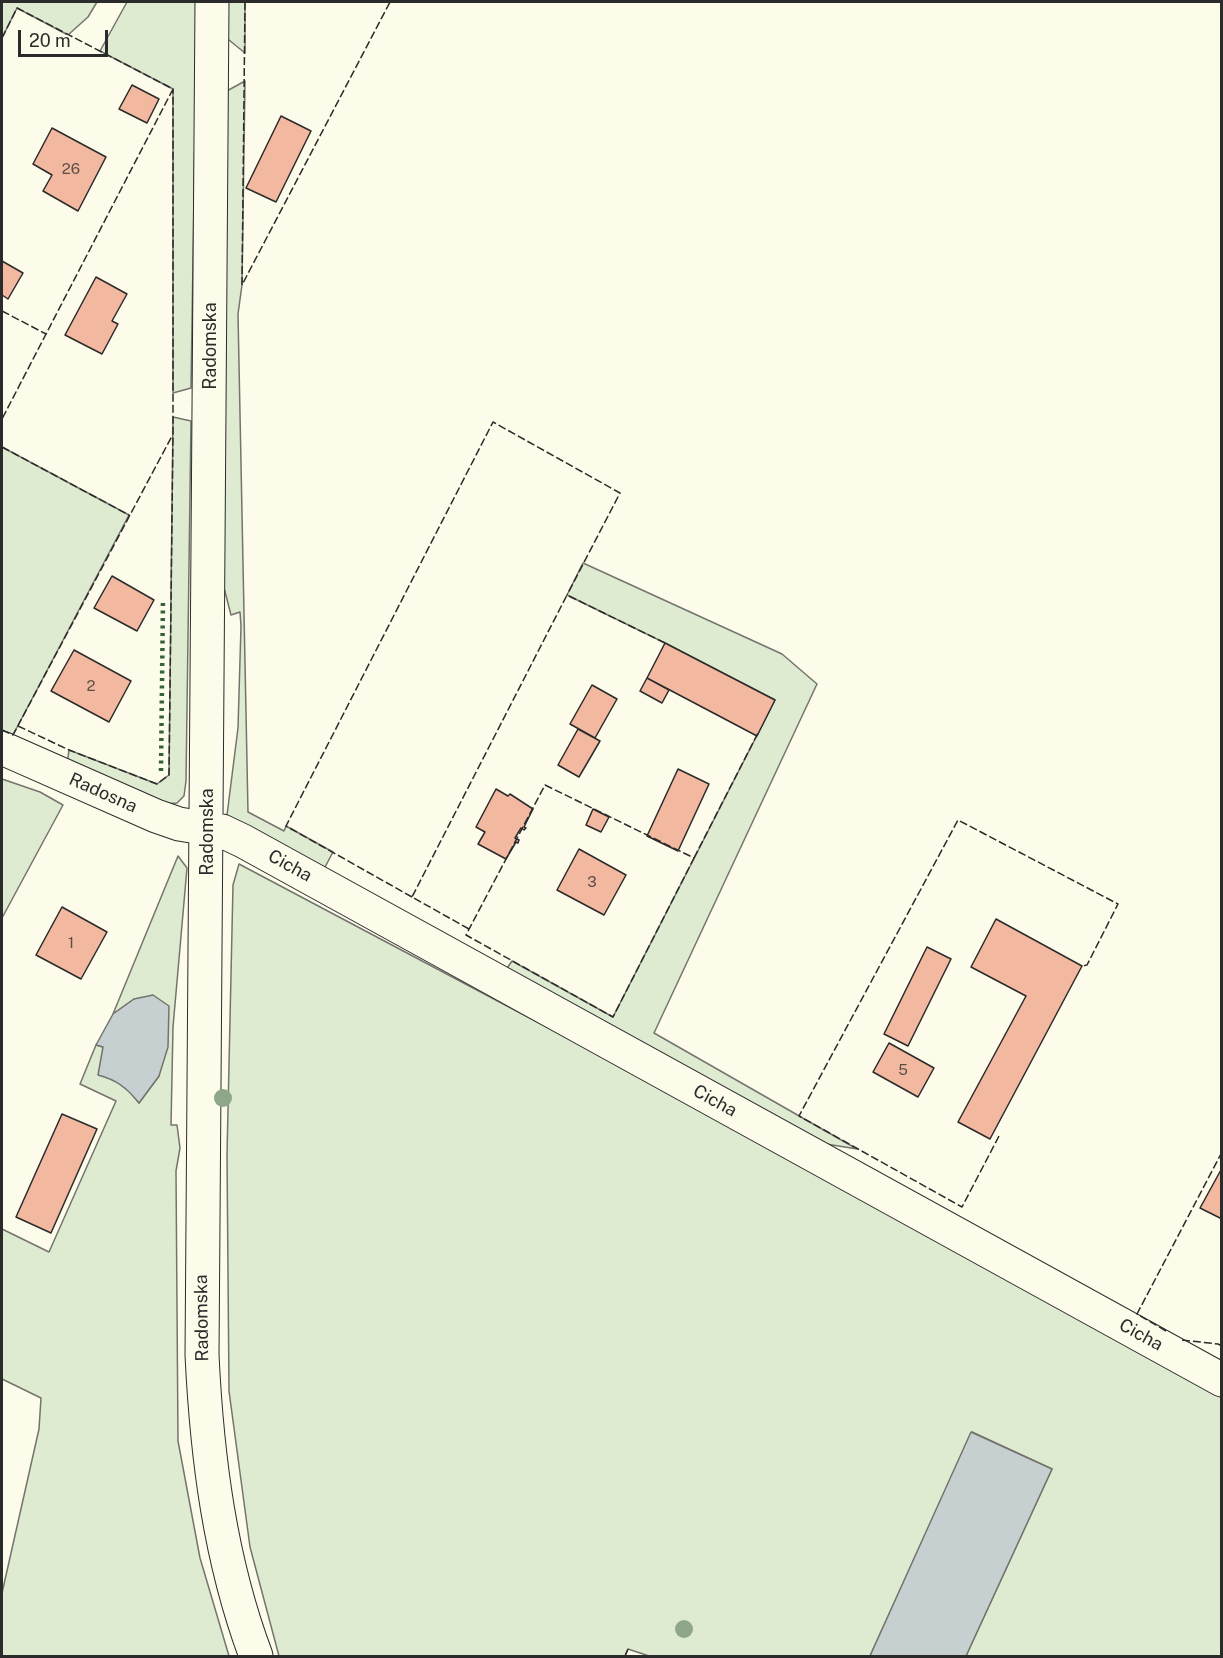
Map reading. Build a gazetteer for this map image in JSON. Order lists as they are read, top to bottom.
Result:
{
  "streets": {
    "street": ["Radomska", "Radosna", "Cicha"]
  },
  "crossings": [
    ["Radomska", "Radosna"],
    ["Radomska", "Cicha"],
    ["Radosna", "Cicha"]
  ],
  "house_numbers": [
    "26",
    "2",
    "3",
    "1",
    "5"
  ],
  "scale_bar": "20 m"
}
